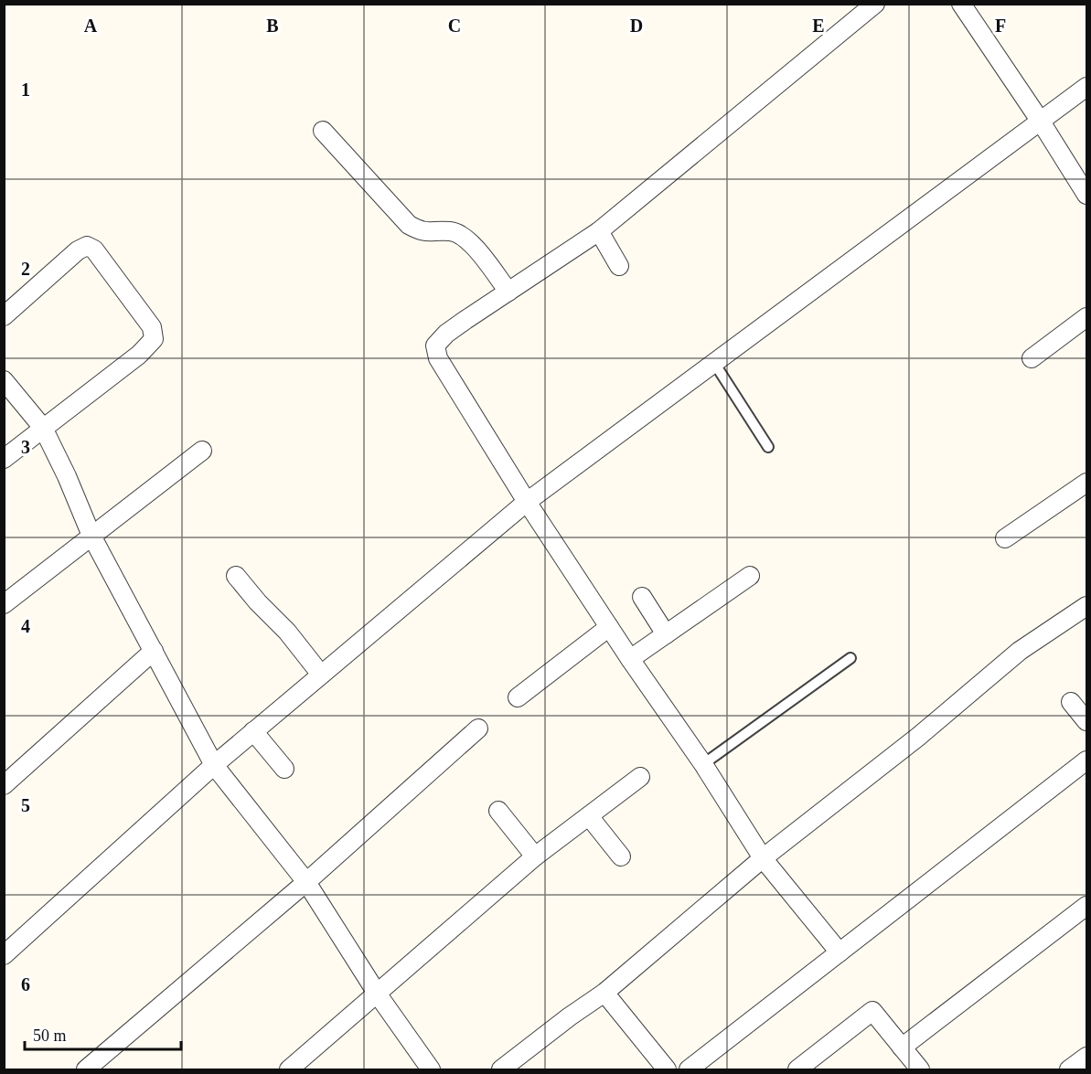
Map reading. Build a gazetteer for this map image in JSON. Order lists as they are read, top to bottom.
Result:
{
  "scale_bar": "50 m",
  "grid": {
    "columns": [
      "A",
      "B",
      "C",
      "D",
      "E",
      "F"
    ],
    "rows": [
      "1",
      "2",
      "3",
      "4",
      "5",
      "6"
    ]
  }
}
